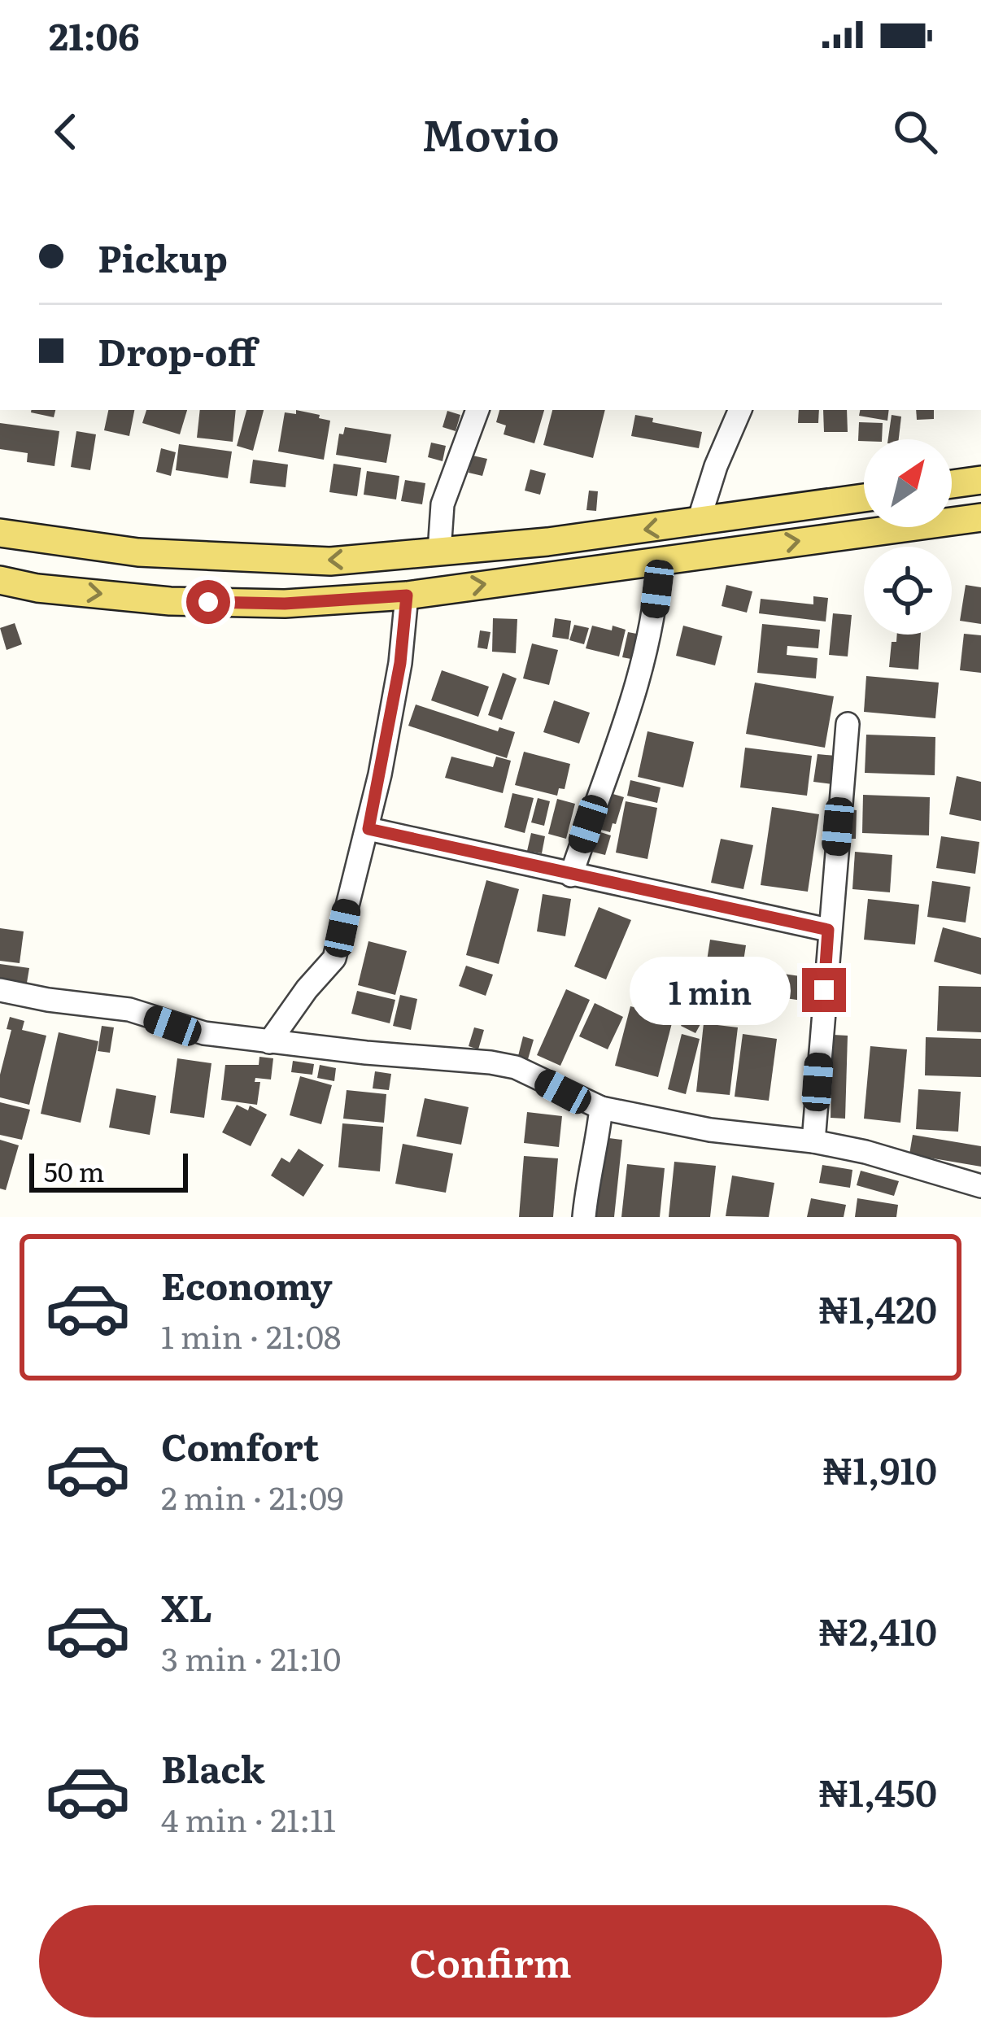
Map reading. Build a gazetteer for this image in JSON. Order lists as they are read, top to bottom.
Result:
{
  "scale_bar": "50 m",
  "north": "top right",
  "page": {
    "status": "21:06",
    "header": "Movio",
    "banner": ["Pickup", "Drop-off"],
    "bubble": "1 min",
    "scale": "50 m",
    "list": [
      {
        "name": "Economy",
        "note": "1 min · 21:08",
        "value": "₦1,420"
      },
      {
        "name": "Comfort",
        "note": "2 min · 21:09",
        "value": "₦1,910"
      },
      {
        "name": "XL",
        "note": "3 min · 21:10",
        "value": "₦2,410"
      },
      {
        "name": "Black",
        "note": "4 min · 21:11",
        "value": "₦1,450"
      }
    ],
    "buttons": "Confirm"
  }
}
